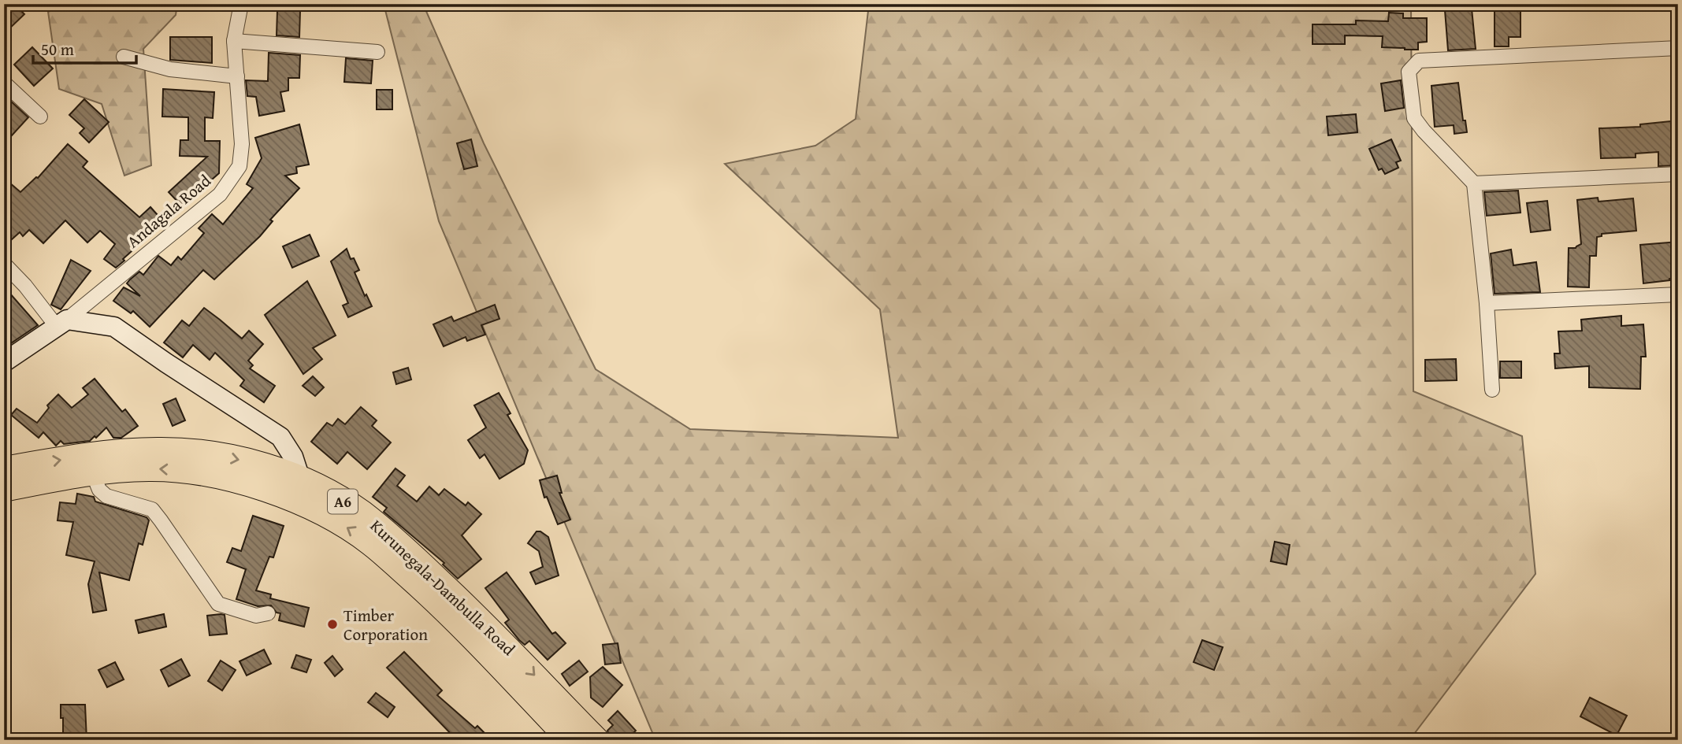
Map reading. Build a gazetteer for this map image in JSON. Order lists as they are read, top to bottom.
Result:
{
  "streets": {
    "highway": ["A6", "Kurunegala-Dambulla Road"],
    "street": ["Andagala Road"]
  },
  "places": ["Timber Corporation"],
  "scale_bar": "50 m"
}
